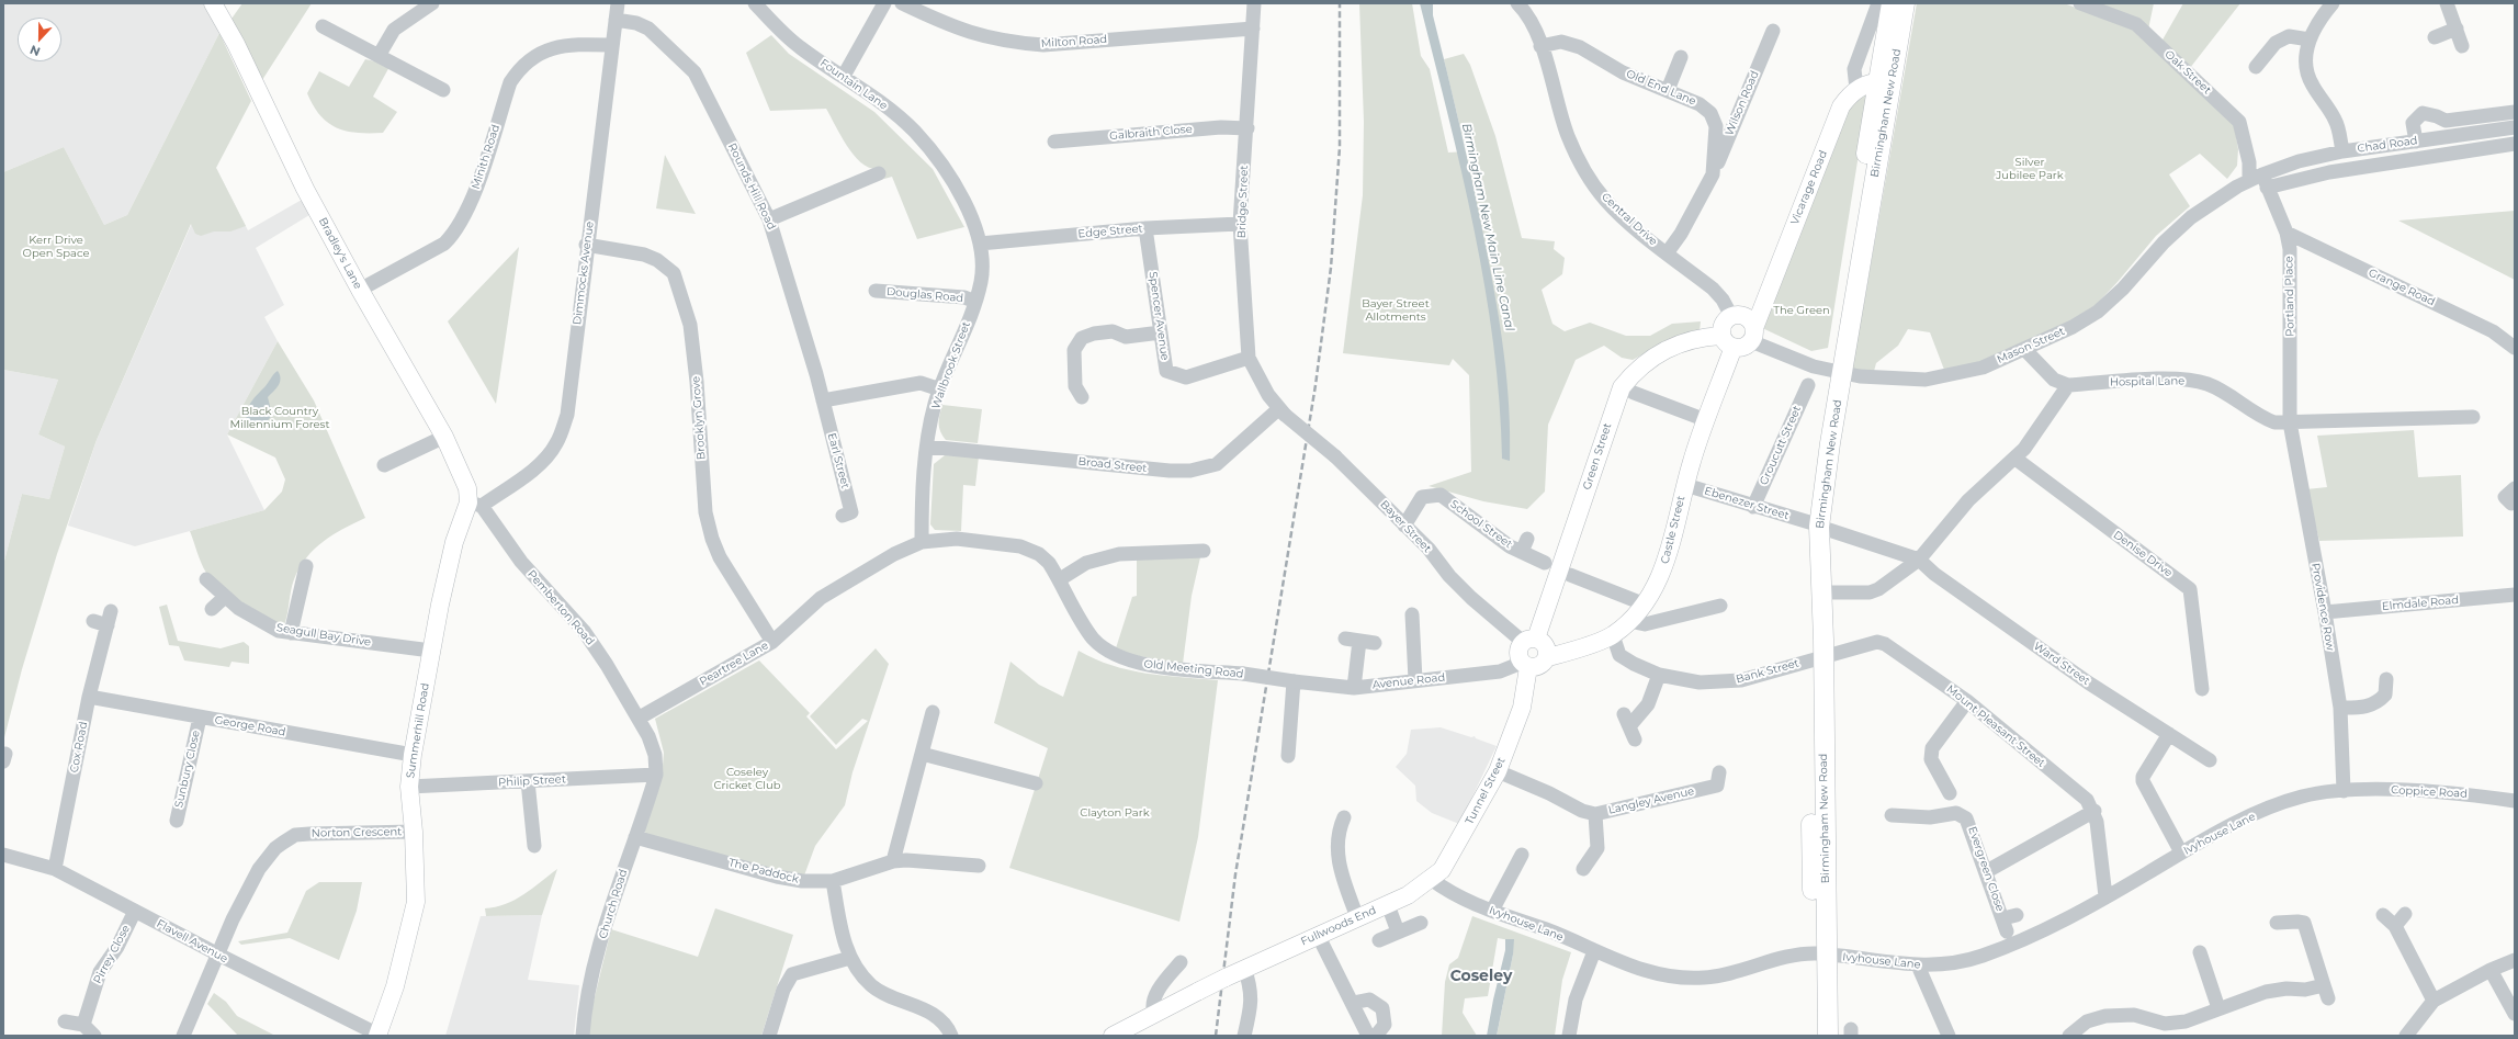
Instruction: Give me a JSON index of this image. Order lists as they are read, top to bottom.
{
  "streets": {
    "highway": ["Birmingham New Road"],
    "main road": [
      "Vicarage Road",
      "Bradley's Lane",
      "Green Street",
      "Castle Street",
      "Summerhill Road",
      "Tunnel Street",
      "Fullwoods End"
    ],
    "street": [
      "Milton Road",
      "Oak Street",
      "Fountain Lane",
      "Old End Lane",
      "Wilson Road",
      "Galbraith Close",
      "Chad Road",
      "Minith Road",
      "Rounds Hill Road",
      "Bridge Street",
      "Central Drive",
      "Edge Street",
      "Dimmocks Avenue",
      "Grange Road",
      "Douglas Road",
      "Portland Place",
      "Spencer Avenue",
      "Mason Street",
      "Wallbrook Street",
      "Hospital Lane",
      "Brooklyn Grove",
      "Groucutt Street",
      "Earl Street",
      "Broad Street",
      "Ebenezer Street",
      "School Street",
      "Bayer Street",
      "Denise Drive",
      "Elmdale Road",
      "Providence Row",
      "Pemberton Road",
      "Seagull Bay Drive",
      "Peartree Lane",
      "Ward Street",
      "Old Meeting Road",
      "Bank Street",
      "Avenue Road",
      "George Road",
      "Mount Pleasant Street",
      "Cox Road",
      "Sunbury Close",
      "Philip Street",
      "Coppice Road",
      "Langley Avenue",
      "Norton Crescent",
      "Ivyhouse Lane",
      "Evergreen Close",
      "The Paddock",
      "Church Road",
      "Flavell Avenue",
      "Pirrey Close"
    ]
  },
  "crossings": [
    ["Milton Road", "Bridge Street"],
    ["Oak Street", "Chad Road"],
    ["Oak Street", "Portland Place"],
    ["Oak Street", "Mason Street"],
    ["Fountain Lane", "Edge Street"],
    ["Fountain Lane", "Wallbrook Street"],
    ["Old End Lane", "Wilson Road"],
    ["Old End Lane", "Central Drive"],
    ["Birmingham New Road", "Vicarage Road"],
    ["Birmingham New Road", "Mason Street"],
    ["Birmingham New Road", "Ebenezer Street"],
    ["Birmingham New Road", "Bank Street"],
    ["Birmingham New Road", "Mount Pleasant Street"],
    ["Birmingham New Road", "Ivyhouse Lane"],
    ["Galbraith Close", "Bridge Street"],
    ["Chad Road", "Portland Place"],
    ["Chad Road", "Mason Street"],
    ["Minith Road", "Bradley's Lane"],
    ["Minith Road", "Dimmocks Avenue"],
    ["Rounds Hill Road", "Dimmocks Avenue"],
    ["Rounds Hill Road", "Earl Street"],
    ["Vicarage Road", "Central Drive"],
    ["Vicarage Road", "Mason Street"],
    ["Vicarage Road", "Green Street"],
    ["Vicarage Road", "Castle Street"],
    ["Bridge Street", "Edge Street"],
    ["Bridge Street", "Spencer Avenue"],
    ["Bridge Street", "Broad Street"],
    ["Bridge Street", "Bayer Street"],
    ["Central Drive", "Mason Street"],
    ["Central Drive", "Green Street"],
    ["Central Drive", "Castle Street"],
    ["Edge Street", "Spencer Avenue"],
    ["Edge Street", "Wallbrook Street"],
    ["Bradley's Lane", "Dimmocks Avenue"],
    ["Bradley's Lane", "Pemberton Road"],
    ["Bradley's Lane", "Summerhill Road"],
    ["Dimmocks Avenue", "Brooklyn Grove"],
    ["Dimmocks Avenue", "Pemberton Road"],
    ["Dimmocks Avenue", "Summerhill Road"],
    ["Grange Road", "Portland Place"],
    ["Douglas Road", "Wallbrook Street"],
    ["Portland Place", "Mason Street"],
    ["Portland Place", "Hospital Lane"],
    ["Portland Place", "Providence Row"],
    ["Mason Street", "Green Street"],
    ["Mason Street", "Castle Street"],
    ["Wallbrook Street", "Broad Street"],
    ["Wallbrook Street", "Old Meeting Road"],
    ["Hospital Lane", "Providence Row"],
    ["Brooklyn Grove", "Peartree Lane"],
    ["Groucutt Street", "Ebenezer Street"],
    ["Green Street", "Bayer Street"],
    ["Green Street", "Castle Street"],
    ["Green Street", "Avenue Road"],
    ["Green Street", "Tunnel Street"],
    ["Broad Street", "Bayer Street"],
    ["Ebenezer Street", "Castle Street"],
    ["Ebenezer Street", "Ward Street"],
    ["School Street", "Bayer Street"],
    ["Bayer Street", "Castle Street"],
    ["Bayer Street", "Avenue Road"],
    ["Bayer Street", "Tunnel Street"],
    ["Castle Street", "Bank Street"],
    ["Castle Street", "Avenue Road"],
    ["Castle Street", "Tunnel Street"],
    ["Elmdale Road", "Providence Row"],
    ["Providence Row", "Coppice Road"],
    ["Providence Row", "Ivyhouse Lane"],
    ["Pemberton Road", "Peartree Lane"],
    ["Pemberton Road", "Summerhill Road"],
    ["Pemberton Road", "Philip Street"],
    ["Pemberton Road", "Church Road"],
    ["Seagull Bay Drive", "Summerhill Road"],
    ["Peartree Lane", "Old Meeting Road"],
    ["Old Meeting Road", "Avenue Road"],
    ["Bank Street", "Mount Pleasant Street"],
    ["Avenue Road", "Tunnel Street"],
    ["George Road", "Summerhill Road"],
    ["George Road", "Cox Road"],
    ["George Road", "Sunbury Close"],
    ["Summerhill Road", "Philip Street"],
    ["Summerhill Road", "Norton Crescent"],
    ["Summerhill Road", "Flavell Avenue"],
    ["Cox Road", "Flavell Avenue"],
    ["Philip Street", "Church Road"],
    ["Tunnel Street", "Langley Avenue"],
    ["Tunnel Street", "Ivyhouse Lane"],
    ["Tunnel Street", "Fullwoods End"],
    ["Coppice Road", "Ivyhouse Lane"],
    ["Norton Crescent", "Flavell Avenue"],
    ["Ivyhouse Lane", "Fullwoods End"],
    ["The Paddock", "Church Road"],
    ["Flavell Avenue", "Pirrey Close"]
  ],
  "districts": ["Coseley"],
  "water": ["Birmingham New Main Line Canal"],
  "parks": [
    "Silver Jubilee Park",
    "Kerr Drive Open Space",
    "Bayer Street Allotments",
    "The Green",
    "Black Country Millennium Forest",
    "Coseley Cricket Club",
    "Clayton Park"
  ],
  "north": "bottom"
}
